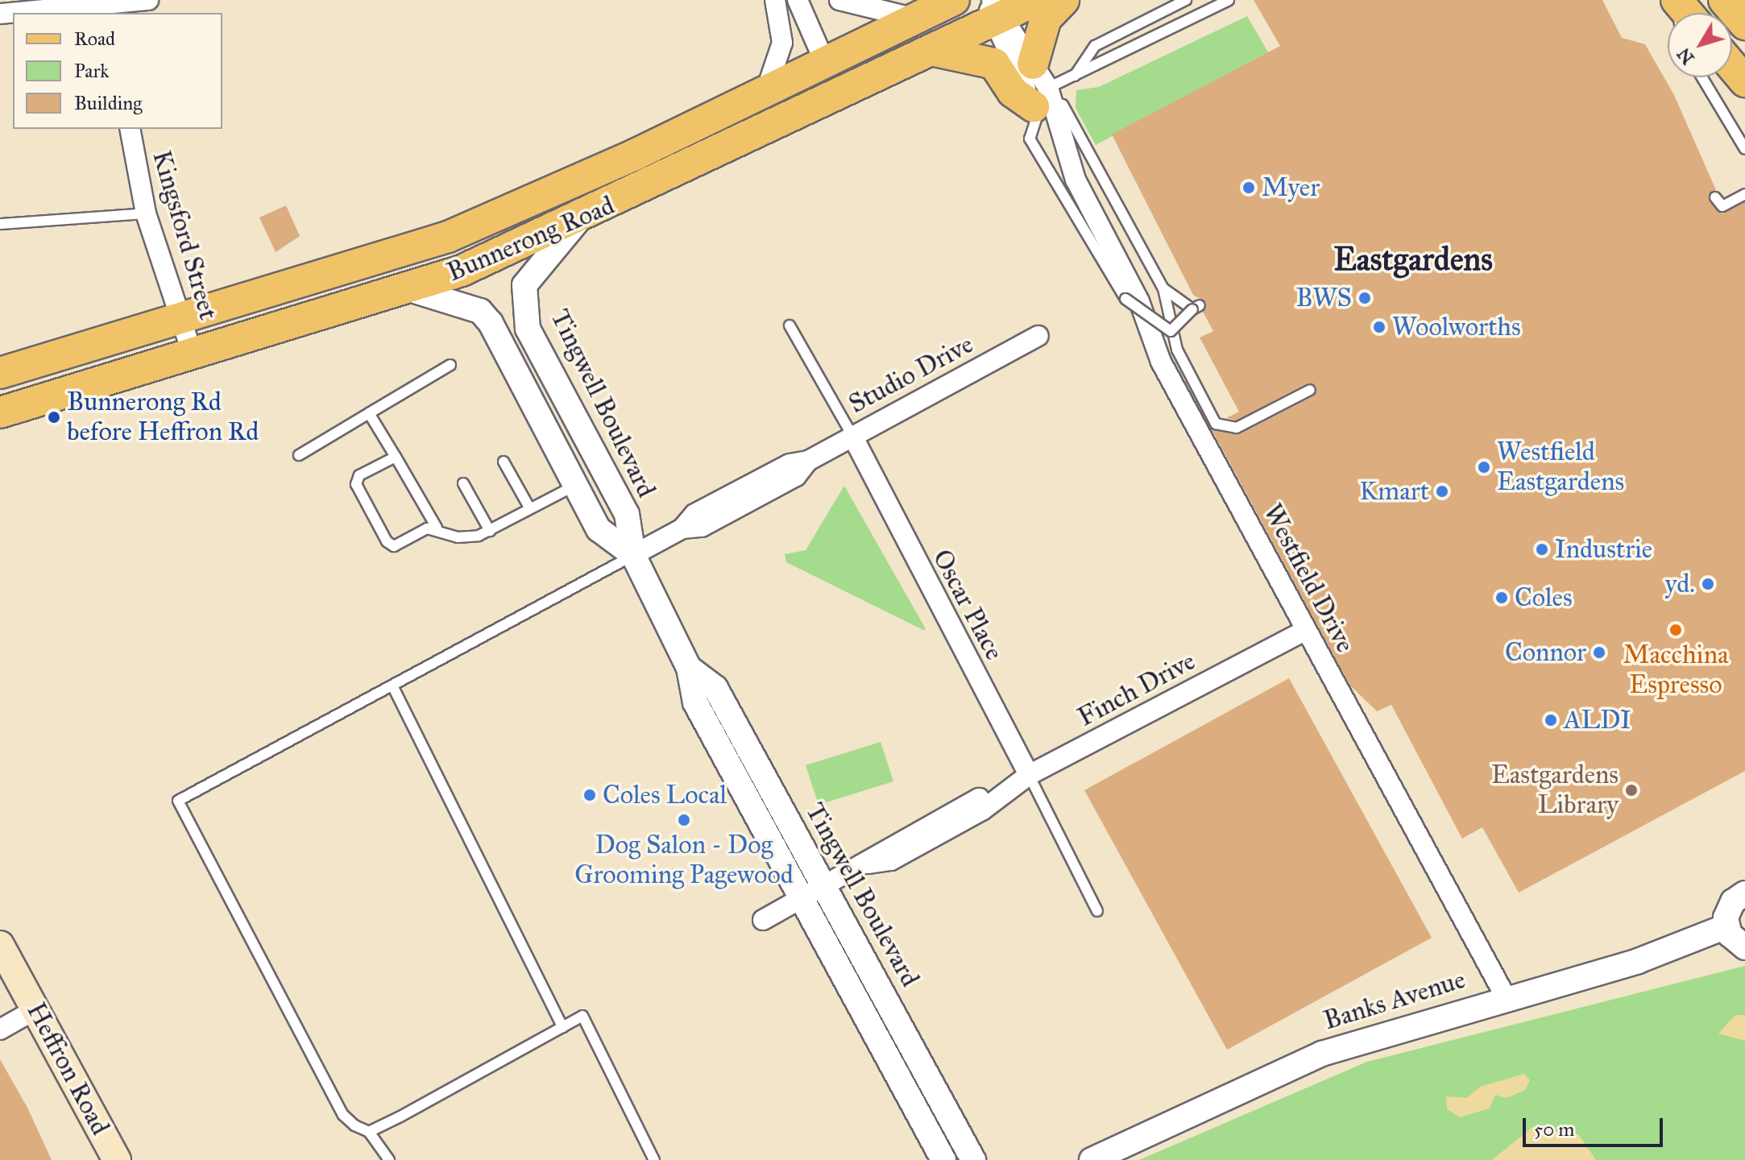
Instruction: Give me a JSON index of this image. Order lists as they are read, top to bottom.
{
  "streets": {
    "main road": ["Bunnerong Road", "Heffron Road"],
    "street": [
      "Kingsford Street",
      "Studio Drive",
      "Tingwell Boulevard",
      "Westfield Drive",
      "Oscar Place",
      "Finch Drive",
      "Banks Avenue"
    ]
  },
  "crossings": [
    ["Kingsford Street", "Bunnerong Road"],
    ["Bunnerong Road", "Tingwell Boulevard"],
    ["Bunnerong Road", "Westfield Drive"],
    ["Studio Drive", "Tingwell Boulevard"],
    ["Studio Drive", "Oscar Place"],
    ["Tingwell Boulevard", "Finch Drive"],
    ["Westfield Drive", "Finch Drive"],
    ["Westfield Drive", "Banks Avenue"],
    ["Oscar Place", "Finch Drive"]
  ],
  "districts": ["Eastgardens"],
  "places": [
    "Myer",
    "BWS",
    "Woolworths",
    "Bunnerong Rd before Heffron Rd",
    "Westfield Eastgardens",
    "Kmart",
    "Industrie",
    "yd.",
    "Coles",
    "Macchina Espresso",
    "Connor",
    "ALDI",
    "Eastgardens Library",
    "Coles Local",
    "Dog Salon - Dog Grooming Pagewood"
  ],
  "legend": ["Road", "Park", "Building"],
  "scale_bar": "50 m",
  "north": "bottom left"
}
